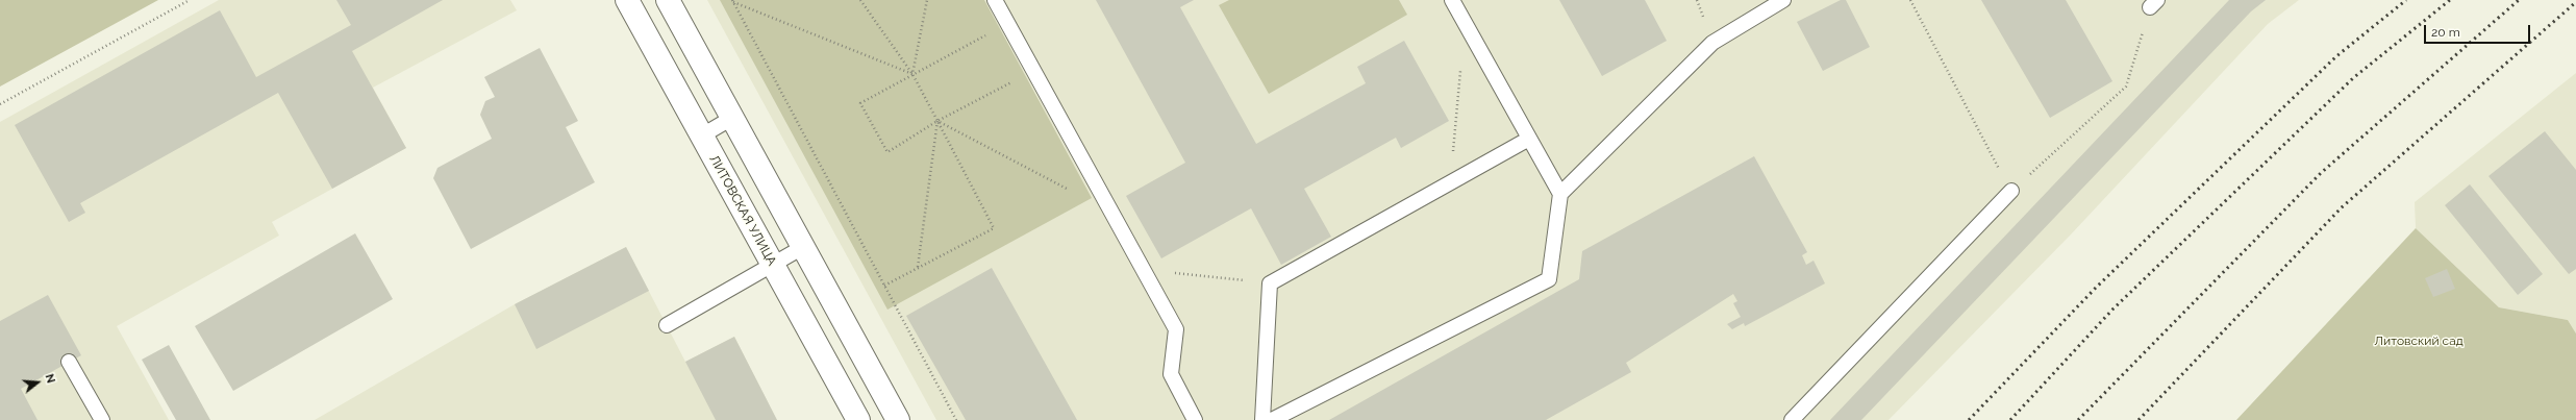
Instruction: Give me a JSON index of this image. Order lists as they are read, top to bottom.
{
  "streets": {
    "street": ["ЛИТОВСКАЯ УЛИЦА"]
  },
  "parks": ["Литовский сад"],
  "scale_bar": "20 m",
  "north": "right"
}
